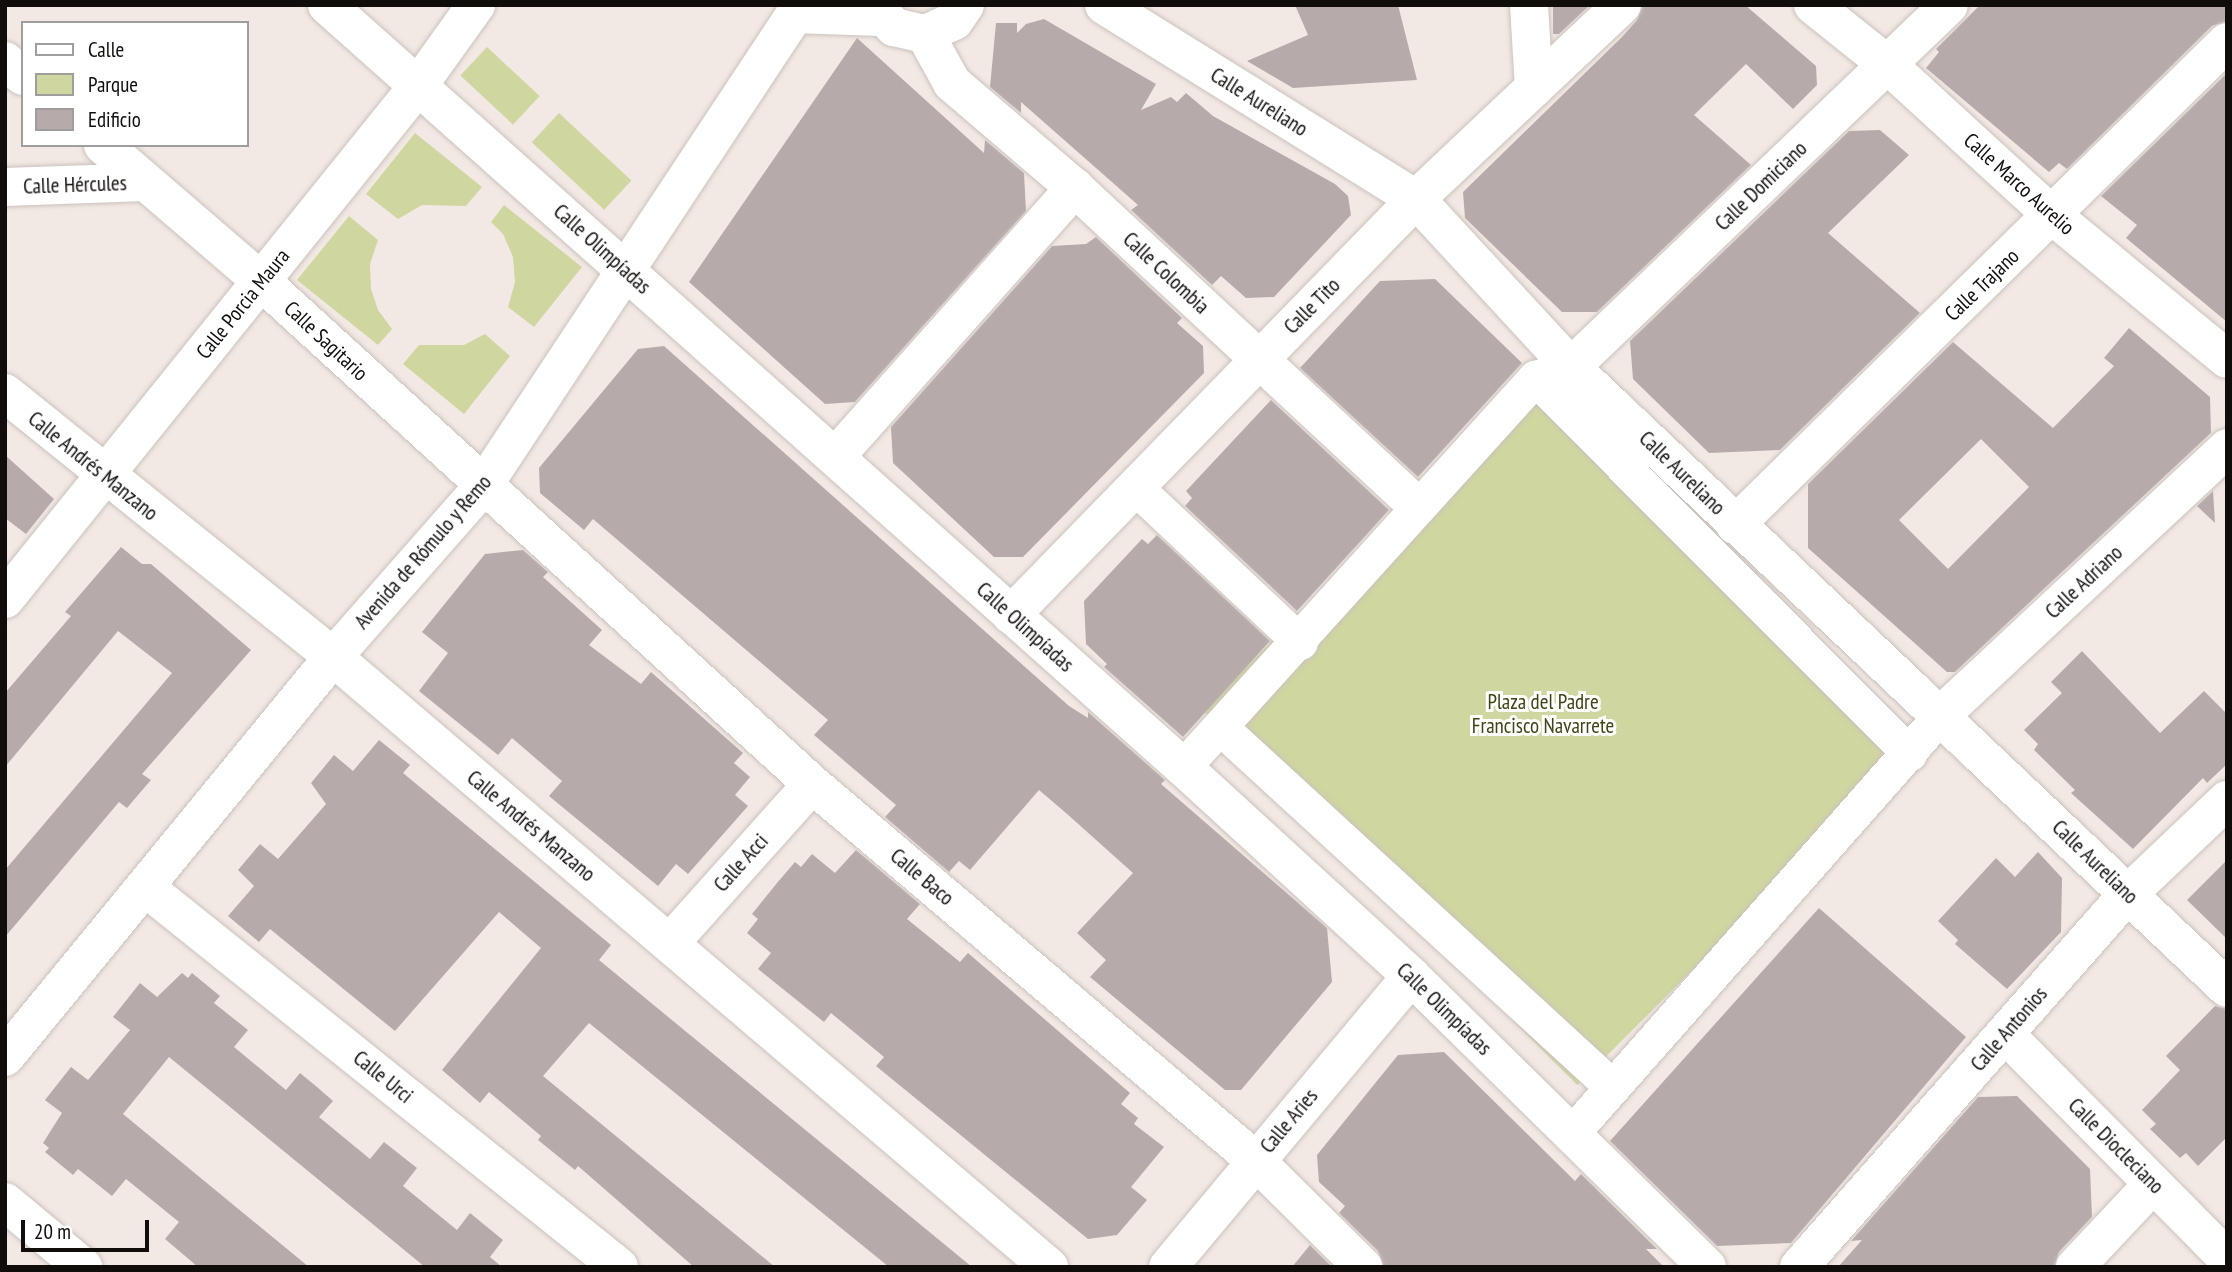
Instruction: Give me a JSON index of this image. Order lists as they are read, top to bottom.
{
  "streets": {
    "street": [
      "Calle Aureliano",
      "Calle Marco Aurelio",
      "Calle Hércules",
      "Calle Domiciano",
      "Calle Olimpíadas",
      "Calle Colombia",
      "Calle Trajano",
      "Calle Porcia Maura",
      "Calle Tito",
      "Calle Sagitario",
      "Calle Andrés Manzano",
      "Avenida de Rómulo y Remo",
      "Calle Adriano",
      "Calle Acci",
      "Calle Baco",
      "Calle Antonios",
      "Calle Urci",
      "Calle Aries",
      "Calle Diocleciano"
    ]
  },
  "crossings": [
    ["Calle Aureliano", "Calle Domiciano"],
    ["Calle Aureliano", "Calle Trajano"],
    ["Calle Aureliano", "Calle Tito"],
    ["Calle Aureliano", "Calle Adriano"],
    ["Calle Aureliano", "Calle Antonios"],
    ["Calle Marco Aurelio", "Calle Domiciano"],
    ["Calle Marco Aurelio", "Calle Trajano"],
    ["Calle Hércules", "Calle Sagitario"],
    ["Calle Olimpíadas", "Calle Porcia Maura"],
    ["Calle Olimpíadas", "Calle Tito"],
    ["Calle Olimpíadas", "Avenida de Rómulo y Remo"],
    ["Calle Olimpíadas", "Calle Aries"],
    ["Calle Colombia", "Calle Tito"],
    ["Calle Porcia Maura", "Calle Sagitario"],
    ["Calle Porcia Maura", "Calle Andrés Manzano"],
    ["Calle Sagitario", "Avenida de Rómulo y Remo"],
    ["Calle Sagitario", "Calle Baco"],
    ["Calle Andrés Manzano", "Avenida de Rómulo y Remo"],
    ["Calle Andrés Manzano", "Calle Acci"],
    ["Avenida de Rómulo y Remo", "Calle Baco"],
    ["Avenida de Rómulo y Remo", "Calle Urci"],
    ["Calle Acci", "Calle Baco"],
    ["Calle Baco", "Calle Aries"],
    ["Calle Antonios", "Calle Diocleciano"]
  ],
  "parks": ["Plaza del Padre Francisco Navarrete"],
  "legend": ["Calle", "Parque", "Edificio"],
  "scale_bar": "20 m"
}
